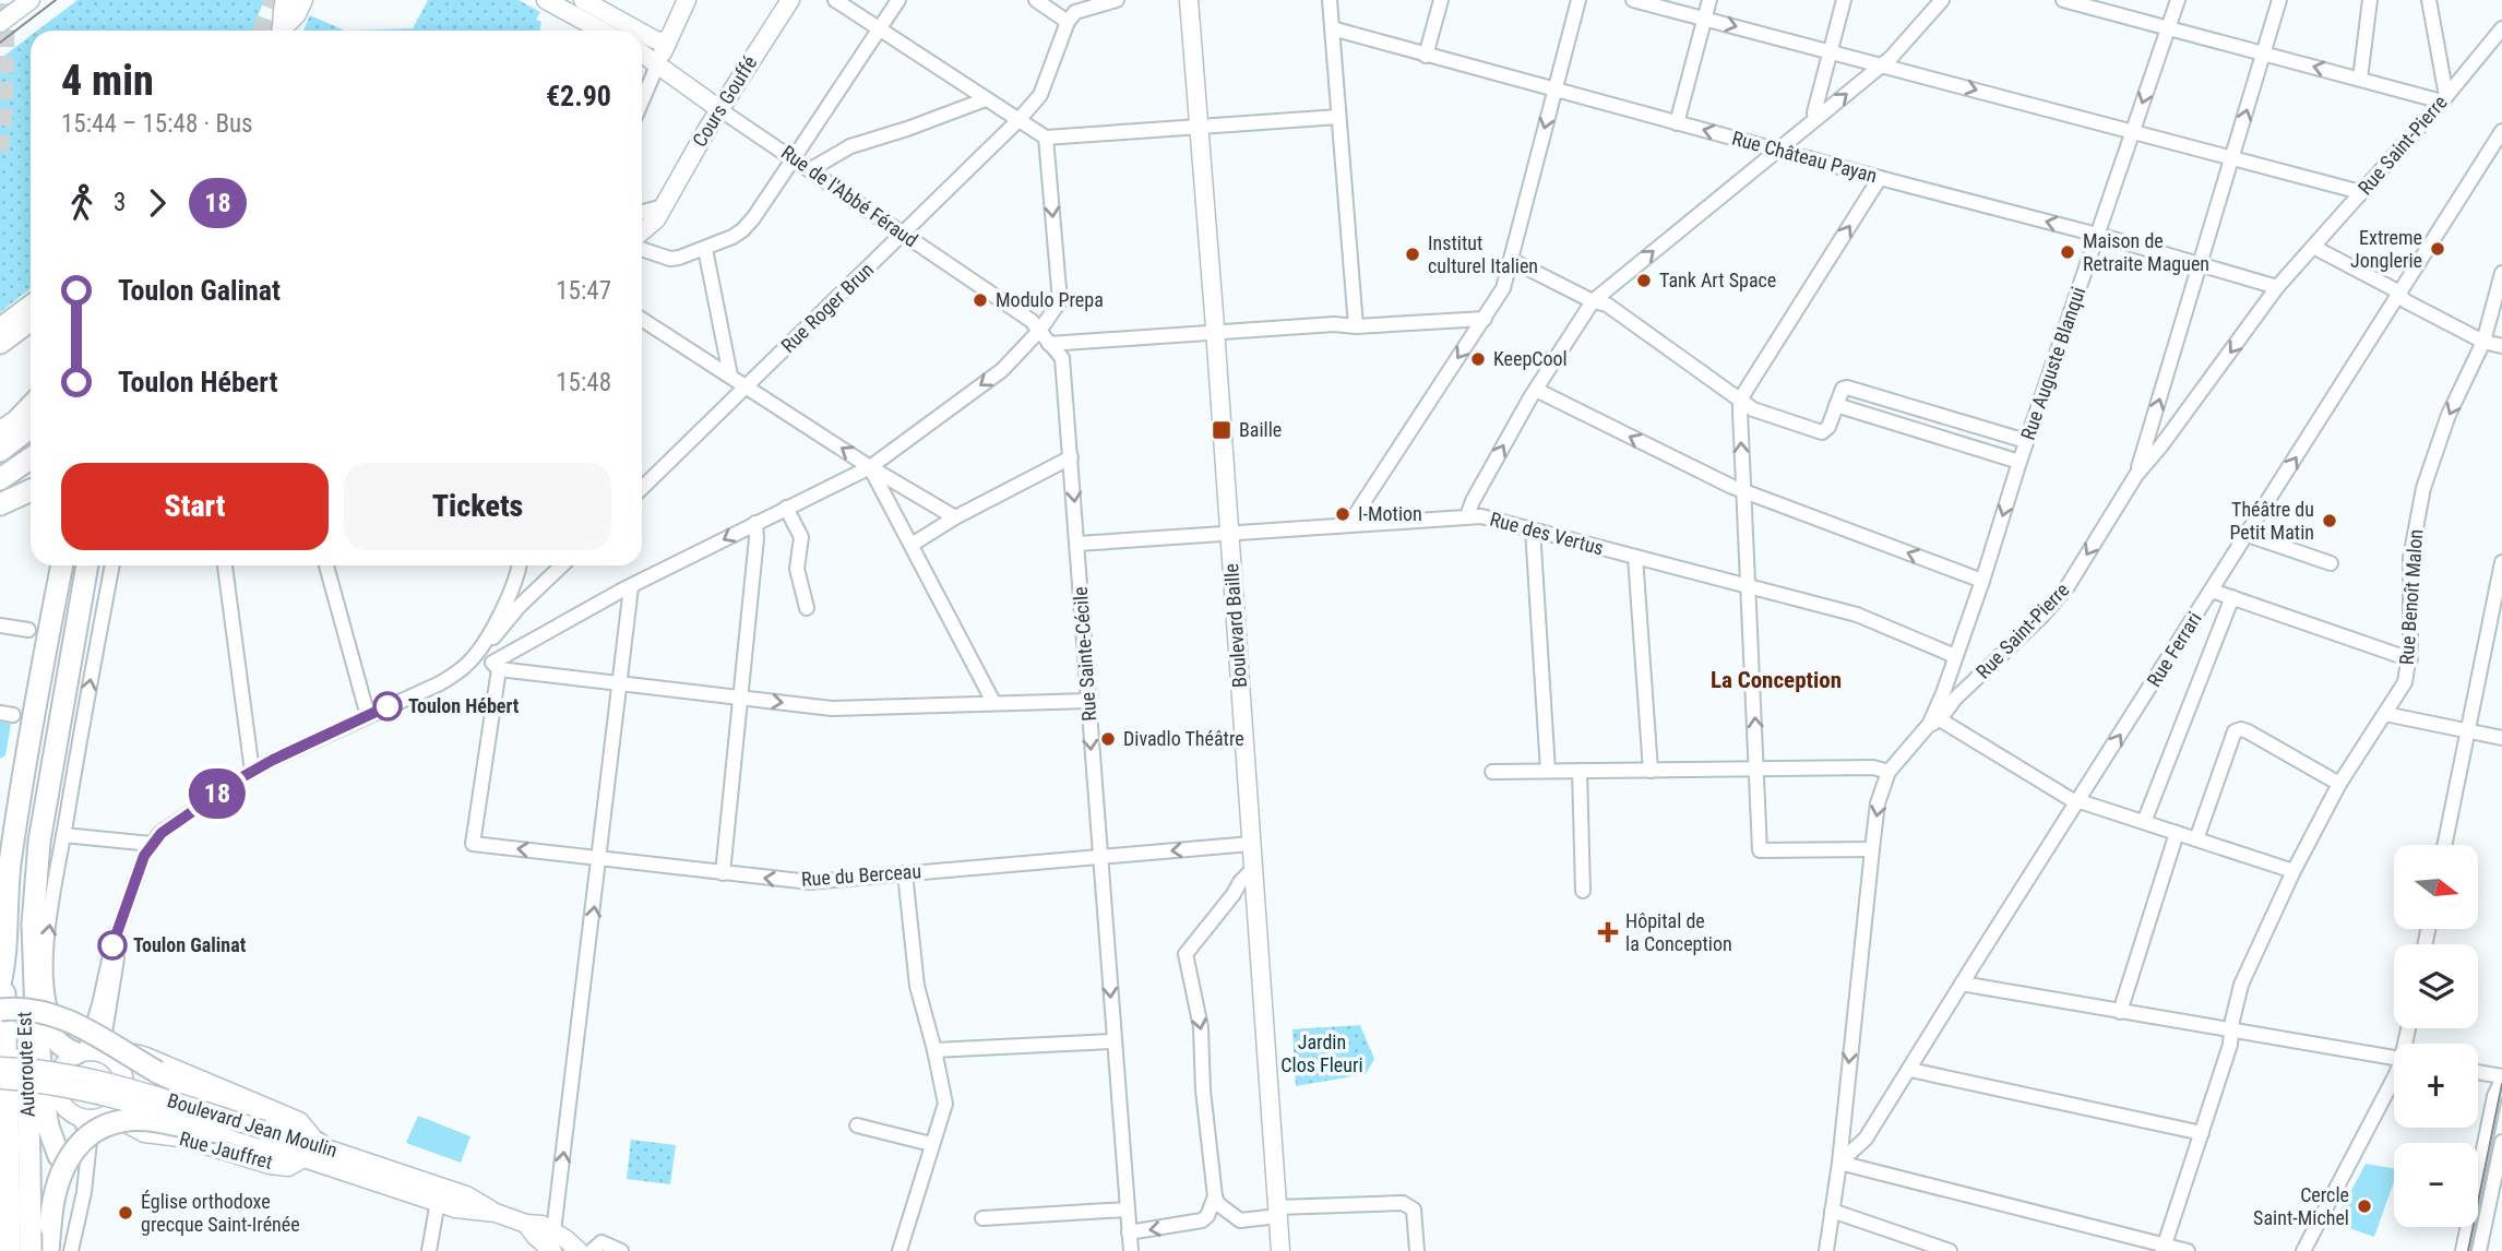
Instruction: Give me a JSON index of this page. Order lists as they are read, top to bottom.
{
  "streets": {
    "highway": ["Autoroute Est"],
    "main road": [
      "Cours Gouffé",
      "Rue de l'Abbé Féraud",
      "Boulevard Baille",
      "Boulevard Jean Moulin",
      "Rue Jauffret"
    ],
    "street": [
      "Rue Saint-Pierre",
      "Rue Château Payan",
      "Rue Roger Brun",
      "Rue Auguste Blanqui",
      "Rue des Vertus",
      "Rue Benoît Malon",
      "Rue Ferrari",
      "Rue Sainte-Cécile",
      "Rue du Berceau"
    ]
  },
  "crossings": [
    ["Cours Gouffé", "Rue de l'Abbé Féraud"],
    ["Rue Saint-Pierre", "Rue Château Payan"],
    ["Rue Saint-Pierre", "Rue Auguste Blanqui"],
    ["Rue Saint-Pierre", "Rue Ferrari"],
    ["Rue Château Payan", "Rue Auguste Blanqui"],
    ["Rue de l'Abbé Féraud", "Rue Roger Brun"],
    ["Rue de l'Abbé Féraud", "Rue Sainte-Cécile"],
    ["Rue Auguste Blanqui", "Rue des Vertus"],
    ["Rue des Vertus", "Boulevard Baille"],
    ["Rue des Vertus", "Rue Sainte-Cécile"],
    ["Boulevard Baille", "Rue du Berceau"],
    ["Rue Sainte-Cécile", "Rue du Berceau"],
    ["Boulevard Jean Moulin", "Rue Jauffret"]
  ],
  "one_way": ["Rue Saint-Pierre"],
  "districts": ["La Conception"],
  "parks": ["Jardin Clos Fleuri"],
  "places": {
    "other": [
      "Extreme Jonglerie",
      "Maison de Retraite Maguen",
      "Institut culturel Italien",
      "Tank Art Space",
      "Modulo Prepa",
      "KeepCool",
      "I-Motion",
      "Théâtre du Petit Matin",
      "Toulon Hébert",
      "Divadlo Théâtre",
      "Toulon Galinat",
      "Cercle Saint-Michel",
      "Église orthodoxe grecque Saint-Irénée"
    ],
    "transit": ["Baille"],
    "health": ["Hôpital de la Conception"]
  },
  "lines": ["bus line 18"],
  "north": "right",
  "page": {
    "on_map": "18",
    "heading": ["4 min", "15:44 – 15:48 · Bus", "€2.90"],
    "legs": ["3", "18"],
    "list": [
      {
        "name": "Toulon Galinat",
        "value": "15:47"
      },
      {
        "name": "Toulon Hébert",
        "value": "15:48"
      }
    ],
    "buttons": ["Start", "Tickets"],
    "map_buttons": ["+", "−"]
  }
}
